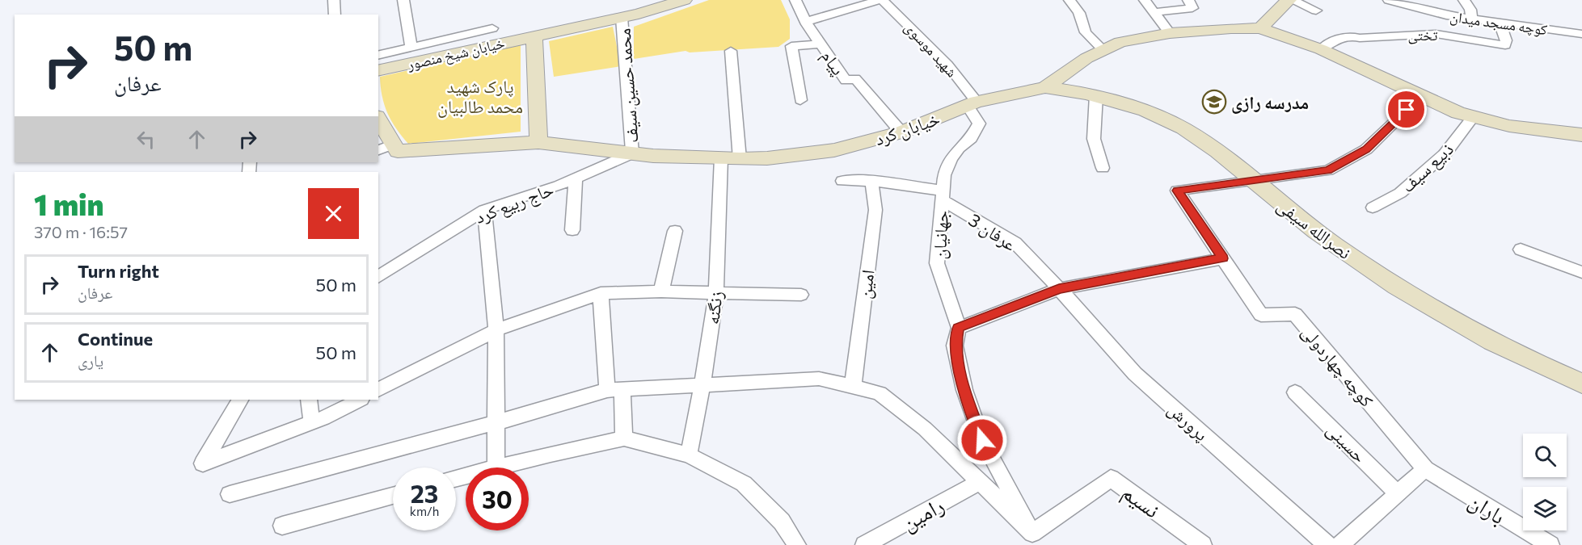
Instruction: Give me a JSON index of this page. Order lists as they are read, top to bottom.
{
  "streets": {
    "street": [
      "کوچه مسجد میدان",
      "تختی",
      "شهید موسوی",
      "خیابان شیخ منصور",
      "پیام",
      "محمد حسین سیف",
      "خیابان کرد",
      "ذبیع سیف",
      "حاج ربیع کرد",
      "نصرالله سیفی",
      "عرفان 3",
      "جهانیان",
      "امین",
      "زنگنه",
      "کوچه چهاردولی",
      "پرورش",
      "حسینی",
      "نسیم",
      "باران",
      "رامین"
    ]
  },
  "crossings": [
    ["کوچه مسجد میدان", "تختی"],
    ["شهید موسوی", "خیابان کرد"],
    ["شهید موسوی", "جهانیان"],
    ["خیابان شیخ منصور", "محمد حسین سیف"],
    ["پیام", "خیابان کرد"],
    ["محمد حسین سیف", "خیابان کرد"],
    ["محمد حسین سیف", "حاج ربیع کرد"],
    ["خیابان کرد", "حاج ربیع کرد"],
    ["خیابان کرد", "نصرالله سیفی"],
    ["خیابان کرد", "جهانیان"],
    ["خیابان کرد", "زنگنه"],
    ["نصرالله سیفی", "کوچه چهاردولی"],
    ["عرفان 3", "جهانیان"],
    ["عرفان 3", "پرورش"],
    ["جهانیان", "نسیم"],
    ["کوچه چهاردولی", "باران"]
  ],
  "parks": ["پارک شهید محمد طالبیان"],
  "places": {
    "school or university": ["مدرسه رازی"]
  },
  "page": {
    "turn": ["50 m", "عرفان"],
    "heading": ["1 min", "370 m · 16:57"],
    "list": [
      {
        "name": "Turn right",
        "note": "عرفان",
        "value": "50 m"
      },
      {
        "name": "Continue",
        "note": "یاری",
        "value": "50 m"
      }
    ],
    "speed": "23 km/h",
    "limit": "30"
  }
}
